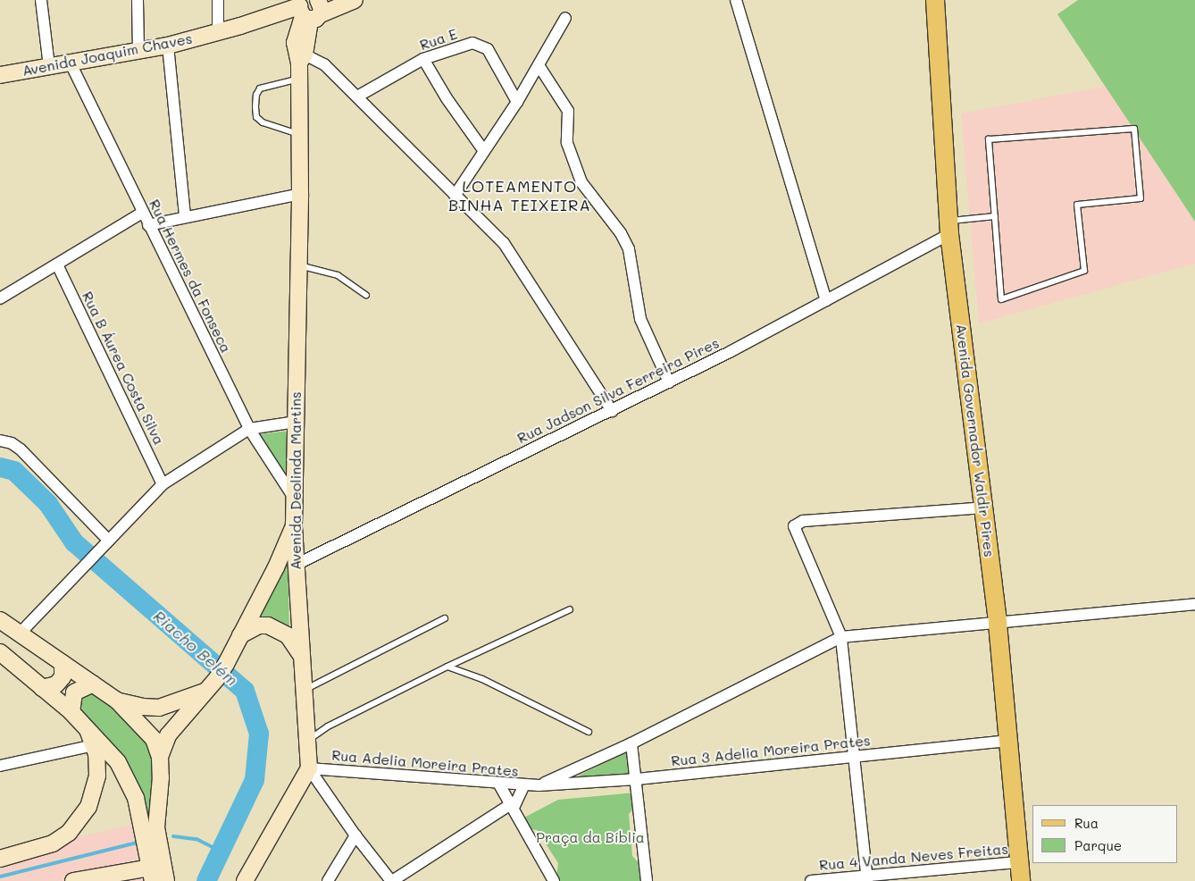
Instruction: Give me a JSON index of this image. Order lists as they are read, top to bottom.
{
  "streets": {
    "main road": ["Avenida Joaquim Chaves", "Avenida Governador Waldir Pires", "Avenida Deolinda Martins"],
    "street": [
      "Rua E",
      "Rua Hermes da Fonseca",
      "Rua B Áurea Costa Silva",
      "Rua Jadson Silva Ferreira Pires",
      "Rua 3 Adelia Moreira Prates",
      "Rua Adelia Moreira Prates",
      "Rua 4 Vanda Neves Freitas"
    ]
  },
  "crossings": [
    ["Avenida Joaquim Chaves", "Rua Hermes da Fonseca"],
    ["Avenida Joaquim Chaves", "Avenida Deolinda Martins"],
    ["Rua Hermes da Fonseca", "Avenida Deolinda Martins"],
    ["Rua Jadson Silva Ferreira Pires", "Avenida Governador Waldir Pires"],
    ["Rua Jadson Silva Ferreira Pires", "Avenida Deolinda Martins"],
    ["Avenida Governador Waldir Pires", "Rua 3 Adelia Moreira Prates"],
    ["Avenida Governador Waldir Pires", "Rua 4 Vanda Neves Freitas"],
    ["Avenida Deolinda Martins", "Rua Adelia Moreira Prates"],
    ["Rua 3 Adelia Moreira Prates", "Rua Adelia Moreira Prates"]
  ],
  "districts": ["LOTEAMENTO BINHA TEIXEIRA"],
  "water": ["Riacho Belém"],
  "parks": ["Praça da Bíblia"],
  "legend": ["Rua", "Parque"]
}
